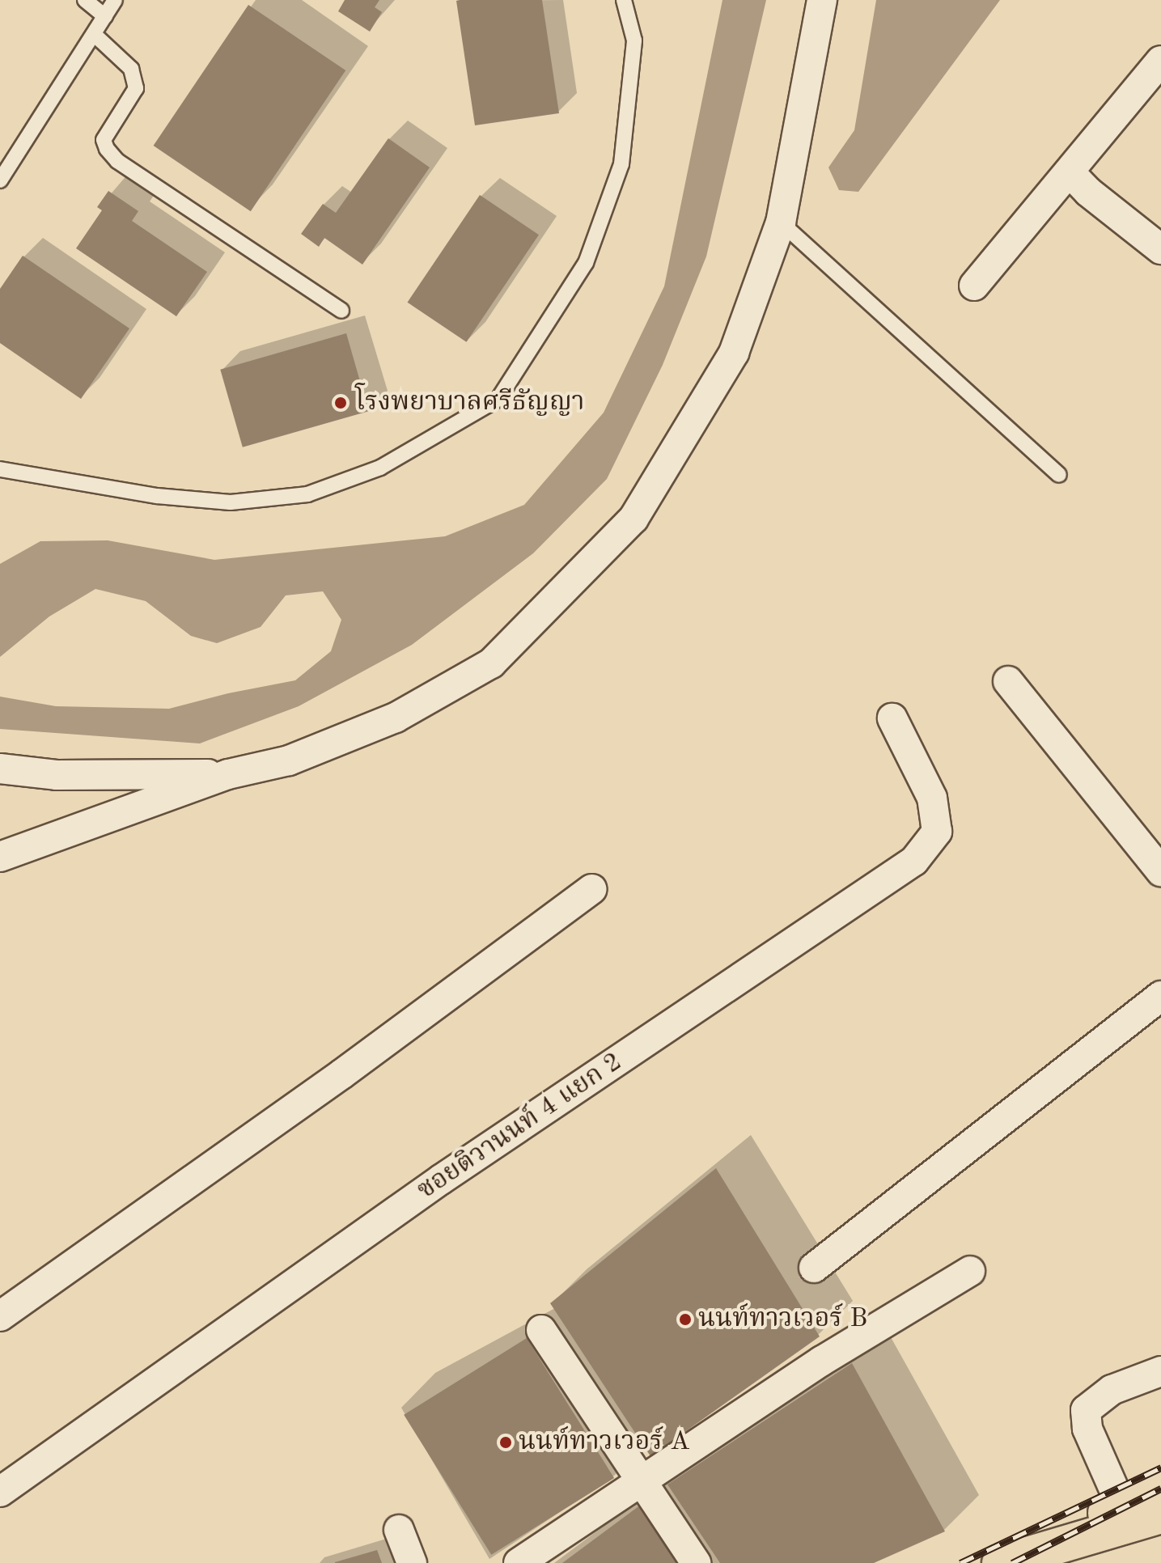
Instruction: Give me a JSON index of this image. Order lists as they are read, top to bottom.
{
  "streets": {
    "street": ["ซอยติวานนท์ 4 แยก 2"]
  },
  "places": ["โรงพยาบาลศรีธัญญา", "นนท์ทาวเวอร์ B", "นนท์ทาวเวอร์ A"]
}
